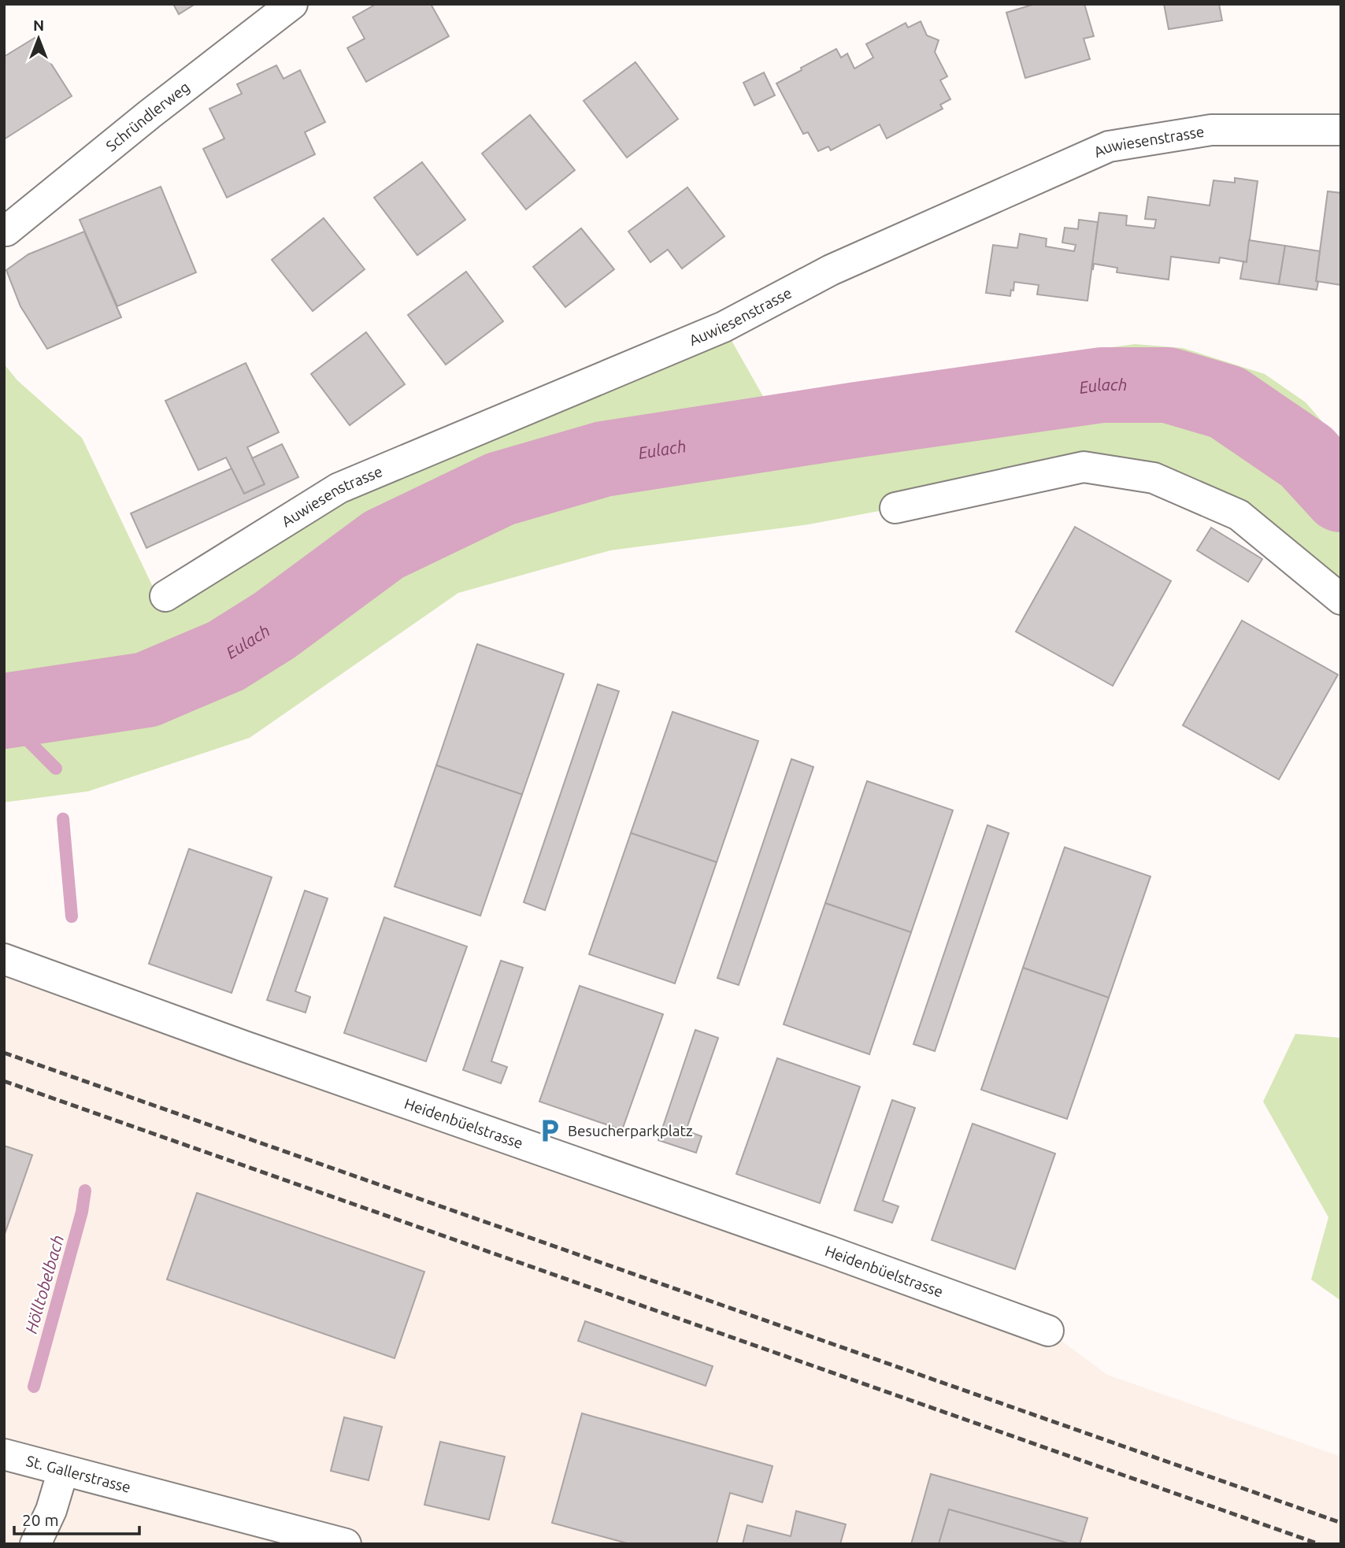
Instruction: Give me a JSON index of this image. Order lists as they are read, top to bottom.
{
  "streets": {
    "street": [
      "Schründlerweg",
      "Auwiesenstrasse",
      "Heidenbüelstrasse",
      "St. Gallerstrasse"
    ]
  },
  "water": ["Eulach", "Hölltobelbach"],
  "places": {
    "parking": ["Besucherparkplatz"]
  },
  "scale_bar": "20 m",
  "north": "top"
}
